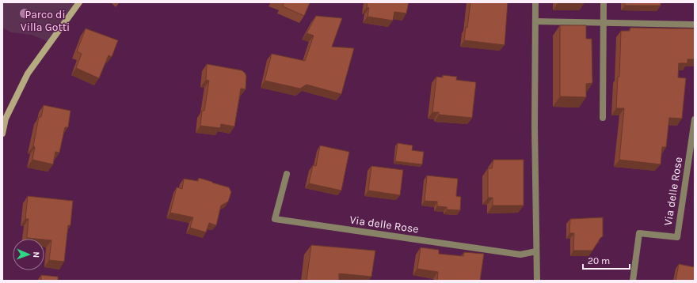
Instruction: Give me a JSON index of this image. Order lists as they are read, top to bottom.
{
  "streets": {
    "street": ["Via delle Rose"]
  },
  "parks": ["Parco di Villa Gotti"],
  "scale_bar": "20 m",
  "north": "right"
}
